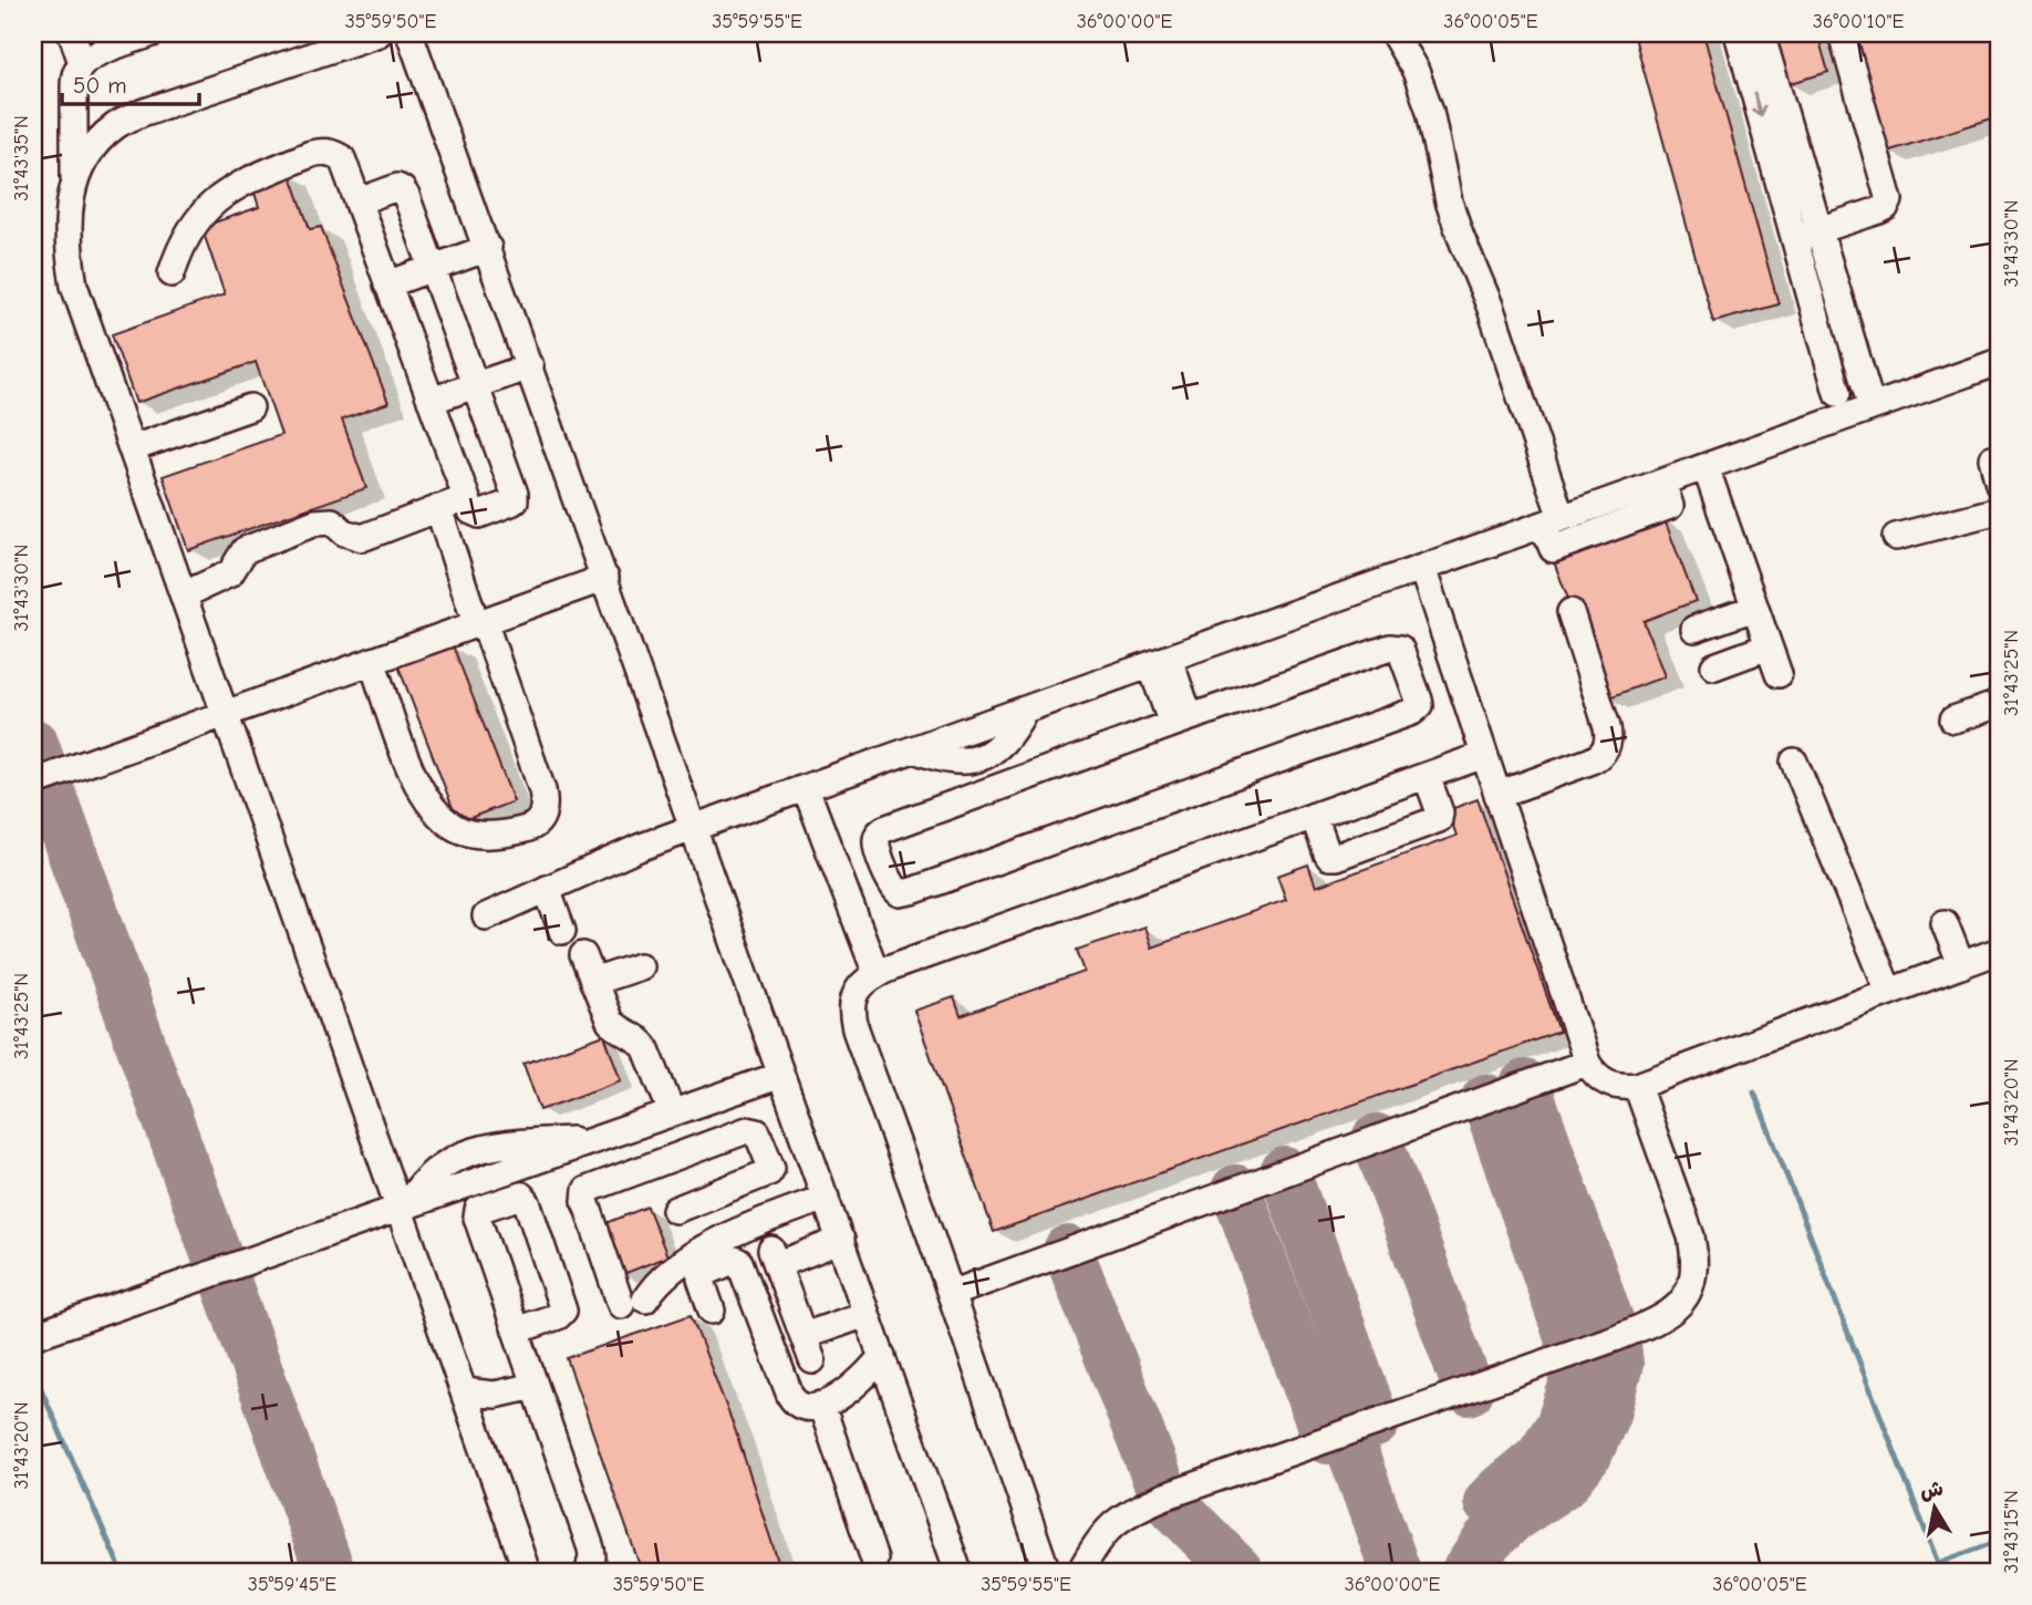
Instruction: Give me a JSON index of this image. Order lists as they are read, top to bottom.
{
  "scale_bar": "50 m",
  "north": "top",
  "coordinates": [
    "35°59'50\"E",
    "35°59'55\"E",
    "36°00'00\"E",
    "36°00'05\"E",
    "36°00'10\"E",
    "31°43'35\"N",
    "31°43'30\"N",
    "31°43'25\"N",
    "31°43'20\"N",
    "31°43'15\"N",
    "35°59'45\"E"
  ]
}
